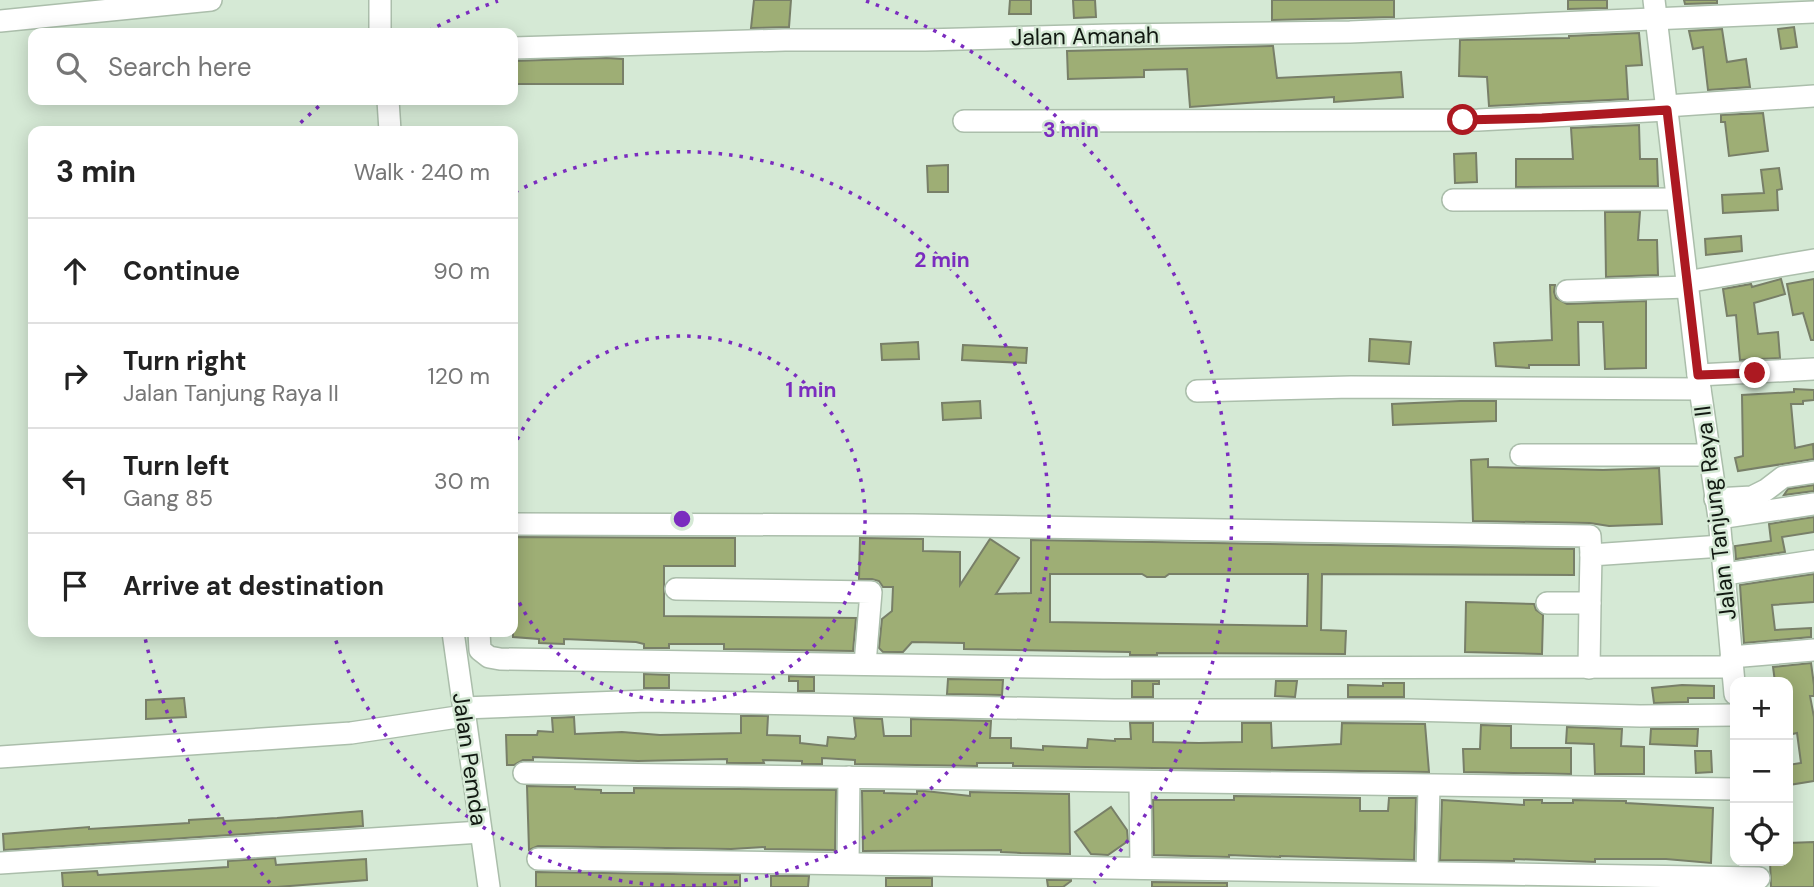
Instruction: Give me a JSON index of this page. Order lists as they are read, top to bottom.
{
  "streets": {
    "street": ["Jalan Amanah", "Jalan Tanjung Raya II", "Jalan Pemda"]
  },
  "crossings": [
    ["Jalan Amanah", "Jalan Tanjung Raya II"]
  ],
  "page": {
    "search": "Search here",
    "heading": ["3 min", "Walk · 240 m"],
    "list": [
      ["Continue", "90 m"],
      ["Turn right", "Jalan Tanjung Raya II", "120 m"],
      ["Turn left", "Gang 85", "30 m"],
      "Arrive at destination"
    ],
    "map_buttons": ["+", "−"]
  },
  "rings": ["3 min", "2 min", "1 min"]
}
